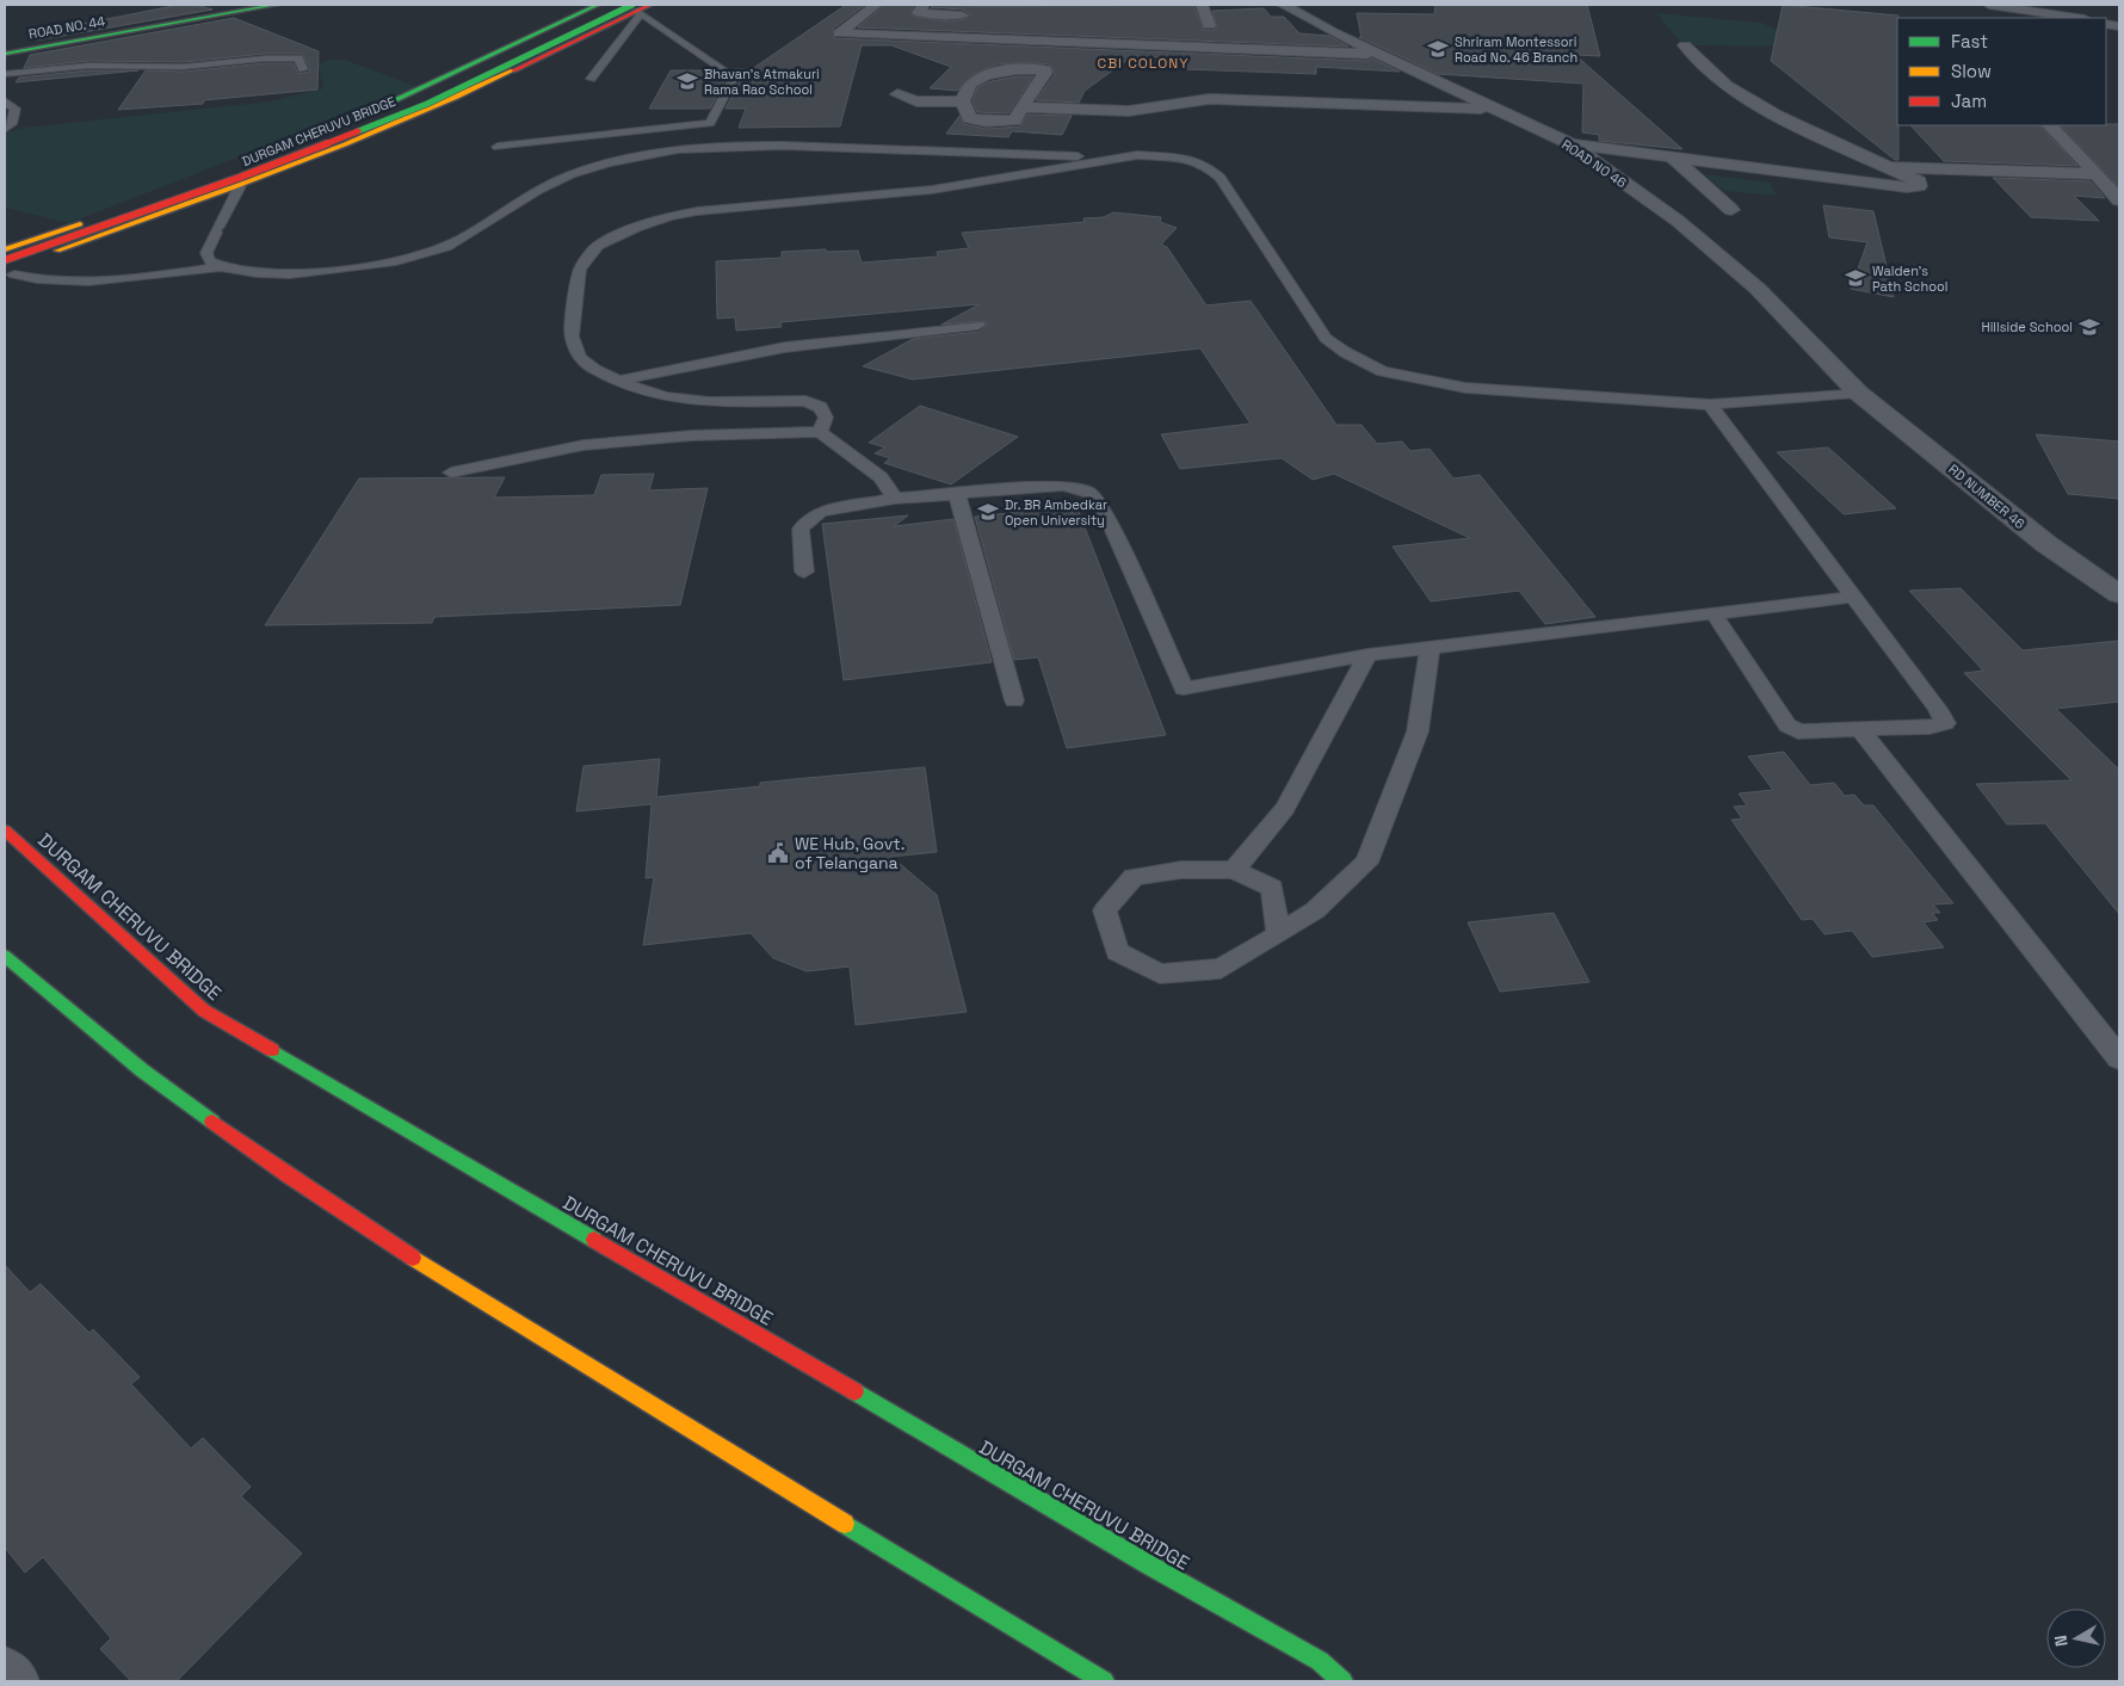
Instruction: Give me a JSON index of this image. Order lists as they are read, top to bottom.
{
  "streets": {
    "main road": ["ROAD NO. 44", "DURGAM CHERUVU BRIDGE"],
    "street": ["ROAD NO 46", "RD NUMBER 46"]
  },
  "crossings": [
    ["ROAD NO 46", "RD NUMBER 46"]
  ],
  "districts": ["CBI COLONY"],
  "places": {
    "school or university": [
      "Shriram Montessori Road No. 46 Branch",
      "Bhavan's Atmakuri Rama Rao School",
      "Walden's Path School",
      "Hillside School",
      "Dr. BR Ambedkar Open University"
    ],
    "public building": ["WE Hub, Govt. of Telangana"]
  },
  "legend": ["Fast", "Slow", "Jam"],
  "north": "left"
}
